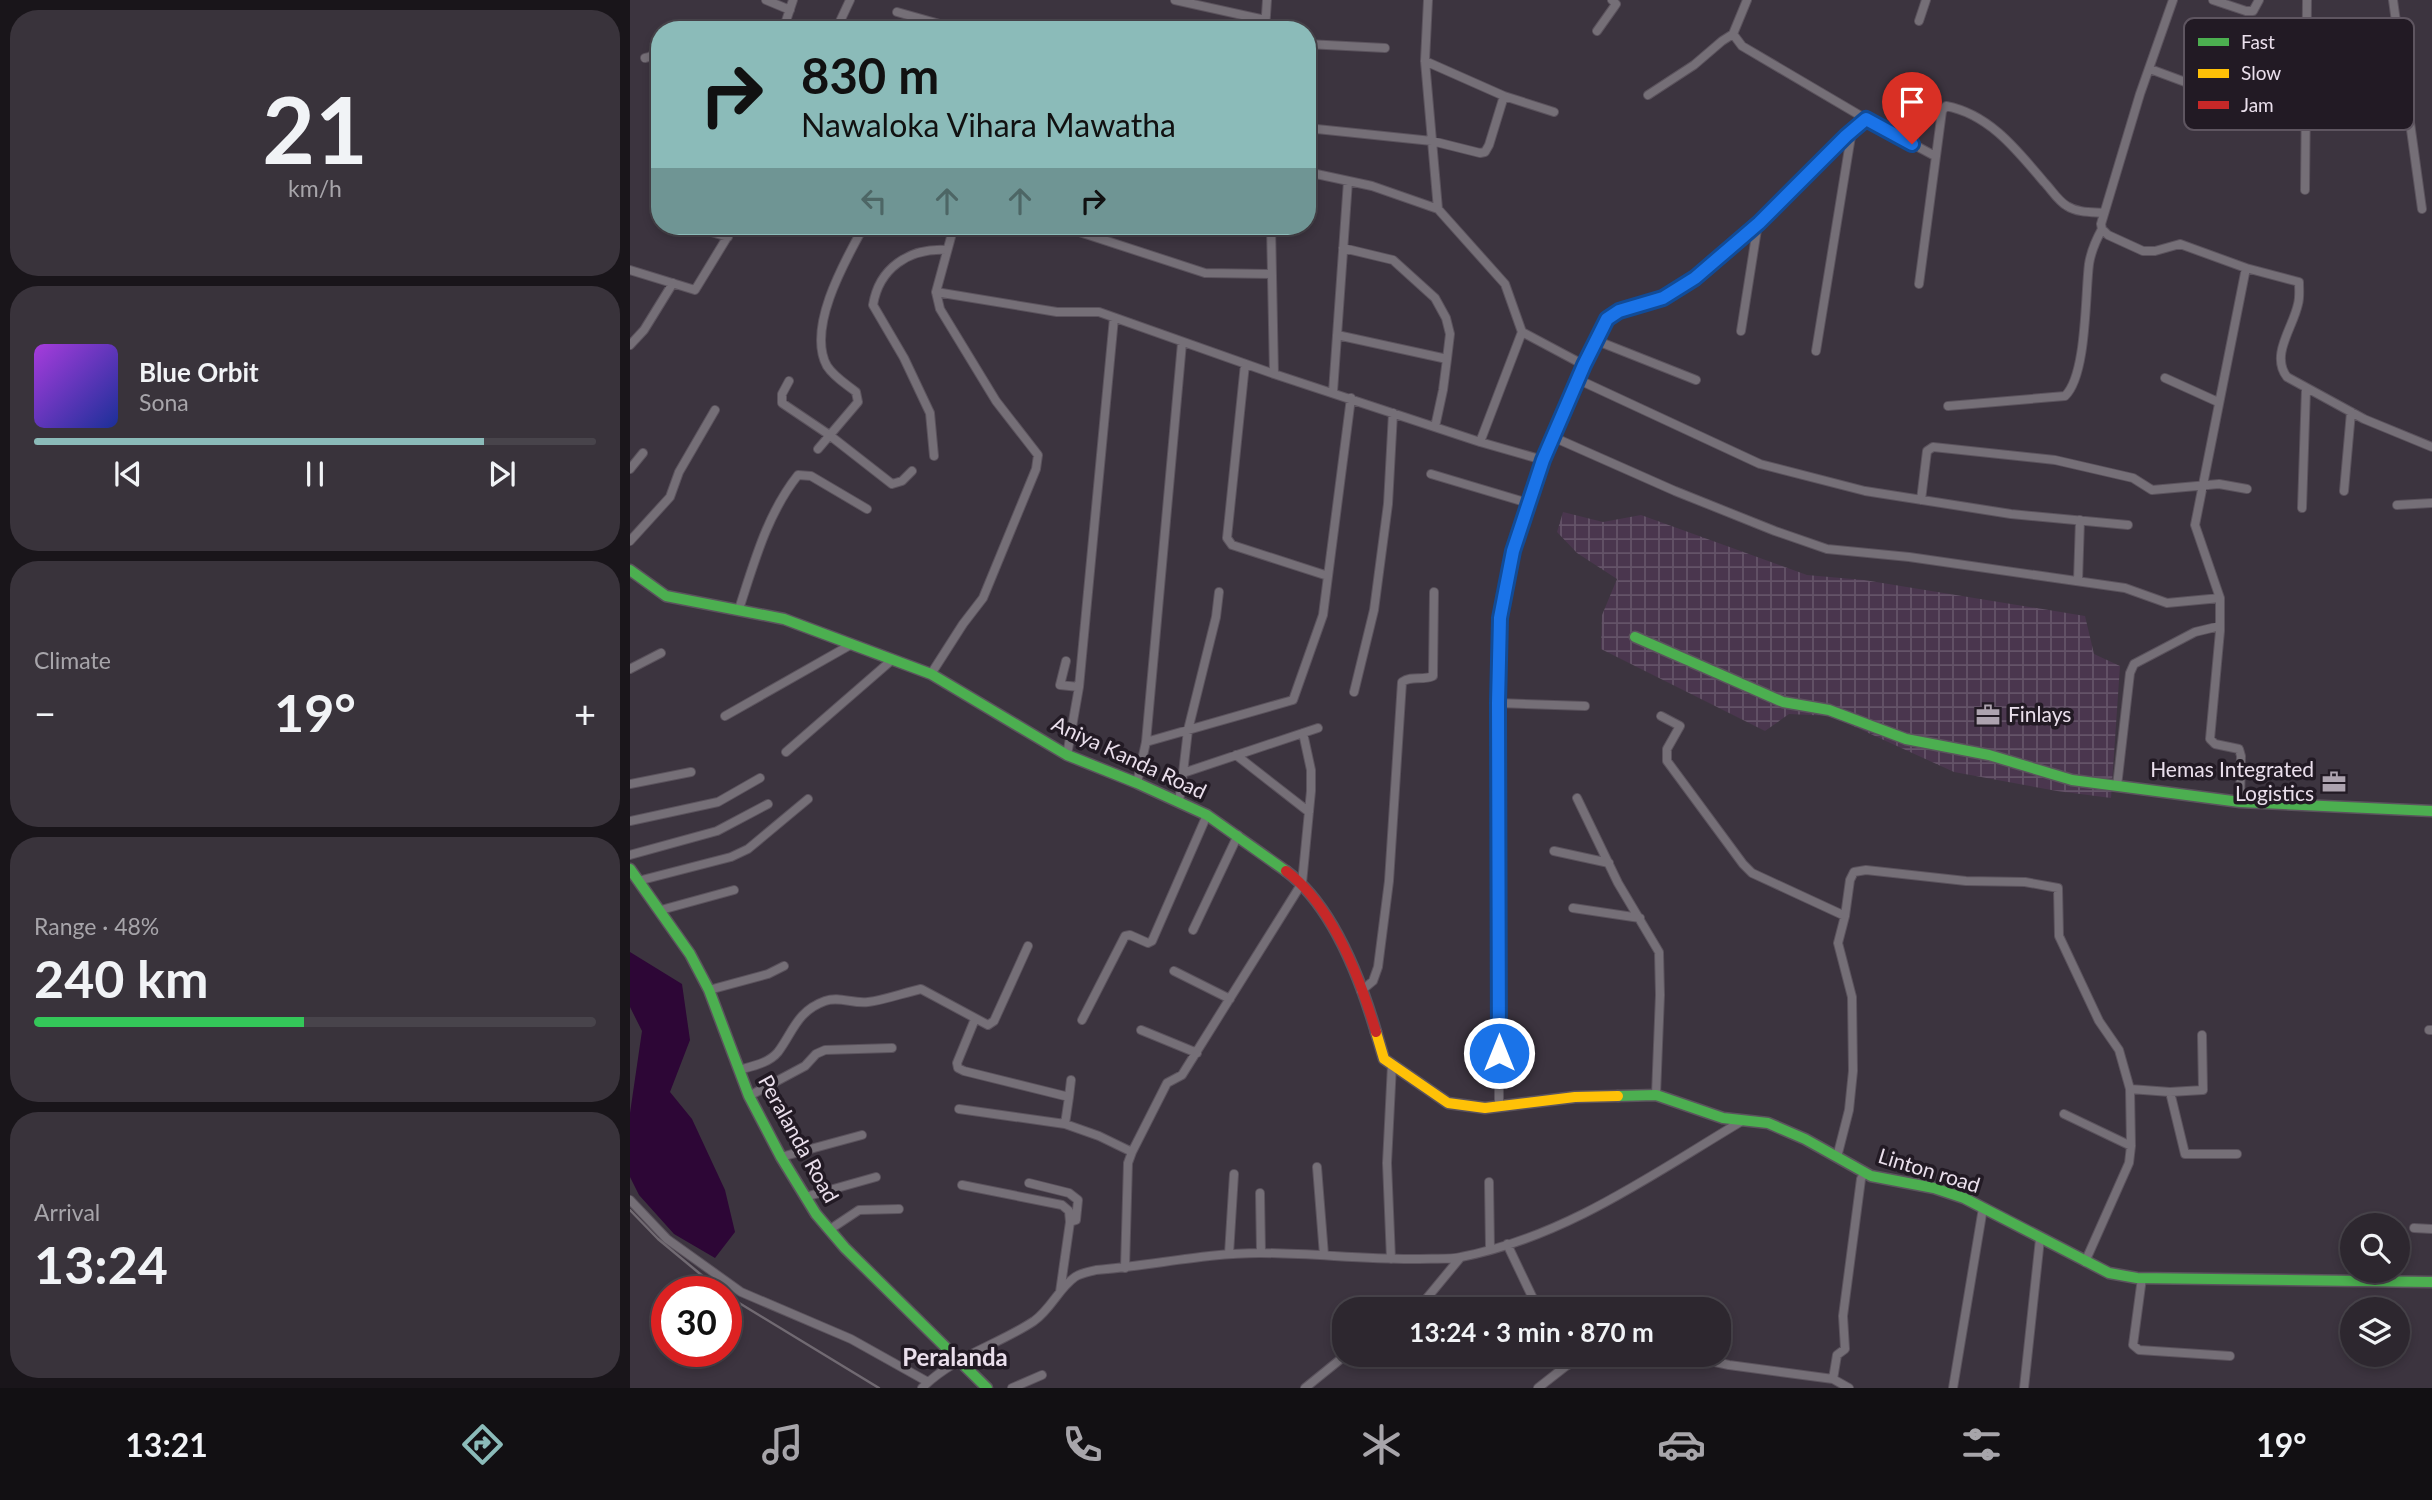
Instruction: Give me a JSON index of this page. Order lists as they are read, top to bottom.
{
  "streets": {
    "street": ["Aniya Kanda Road", "Peralanda Road", "Linton road"]
  },
  "crossings": [
    ["Aniya Kanda Road", "Linton road"]
  ],
  "districts": ["Peralanda"],
  "places": {
    "office": ["Finlays", "Hemas Integrated Logistics"]
  },
  "legend": ["Fast", "Slow", "Jam"],
  "page": {
    "tile": [
      ["21", "km/h"],
      "Climate",
      ["Range · 48%", "240 km"],
      ["Arrival", "13:24"]
    ],
    "turn": ["830 m", "Nawaloka Vihara Mawatha"],
    "song": ["Blue Orbit", "Sona"],
    "heat": ["−", "19°", "+"],
    "limit": "30",
    "trip": "13:24 · 3 min · 870 m",
    "tabs": ["13:21", "19°"]
  }
}
